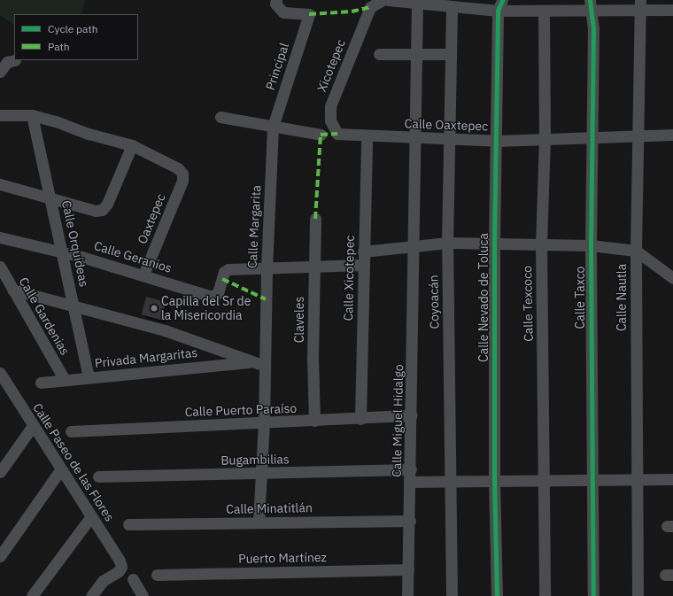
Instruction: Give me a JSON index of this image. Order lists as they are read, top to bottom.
{
  "streets": {
    "street": [
      "Xicotepec",
      "Principal",
      "Calle Oaxtepec",
      "Oaxtepec",
      "Calle Margarita",
      "Calle Orquídeas",
      "Calle Geranios",
      "Calle Xicotepec",
      "Calle Nevado de Toluca",
      "Calle Taxco",
      "Calle Nautla",
      "Coyoacán",
      "Calle Texcoco",
      "Calle Gardenias",
      "Claveles",
      "Privada Margaritas",
      "Calle Puerto Paraíso",
      "Calle Miguel Hidalgo",
      "Bugambilias",
      "Calle Paseo de las Flores",
      "Calle Minatitlán",
      "Puerto Martínez"
    ]
  },
  "crossings": [
    ["Xicotepec", "Calle Oaxtepec"],
    ["Principal", "Calle Margarita"],
    ["Calle Oaxtepec", "Calle Xicotepec"],
    ["Calle Oaxtepec", "Calle Nevado de Toluca"],
    ["Calle Oaxtepec", "Calle Taxco"],
    ["Calle Oaxtepec", "Calle Nautla"],
    ["Calle Oaxtepec", "Coyoacán"],
    ["Calle Oaxtepec", "Calle Texcoco"],
    ["Calle Oaxtepec", "Calle Miguel Hidalgo"],
    ["Oaxtepec", "Calle Geranios"],
    ["Calle Margarita", "Calle Geranios"],
    ["Calle Margarita", "Privada Margaritas"],
    ["Calle Margarita", "Calle Puerto Paraíso"],
    ["Calle Margarita", "Bugambilias"],
    ["Calle Margarita", "Calle Minatitlán"],
    ["Calle Orquídeas", "Calle Geranios"],
    ["Calle Orquídeas", "Privada Margaritas"],
    ["Calle Xicotepec", "Calle Puerto Paraíso"],
    ["Calle Gardenias", "Privada Margaritas"],
    ["Claveles", "Calle Puerto Paraíso"],
    ["Calle Puerto Paraíso", "Calle Miguel Hidalgo"],
    ["Calle Miguel Hidalgo", "Bugambilias"],
    ["Calle Miguel Hidalgo", "Calle Minatitlán"],
    ["Calle Miguel Hidalgo", "Puerto Martínez"]
  ],
  "places": ["Capilla del Sr de la Misericordia"],
  "legend": ["Cycle path", "Path"]
}
